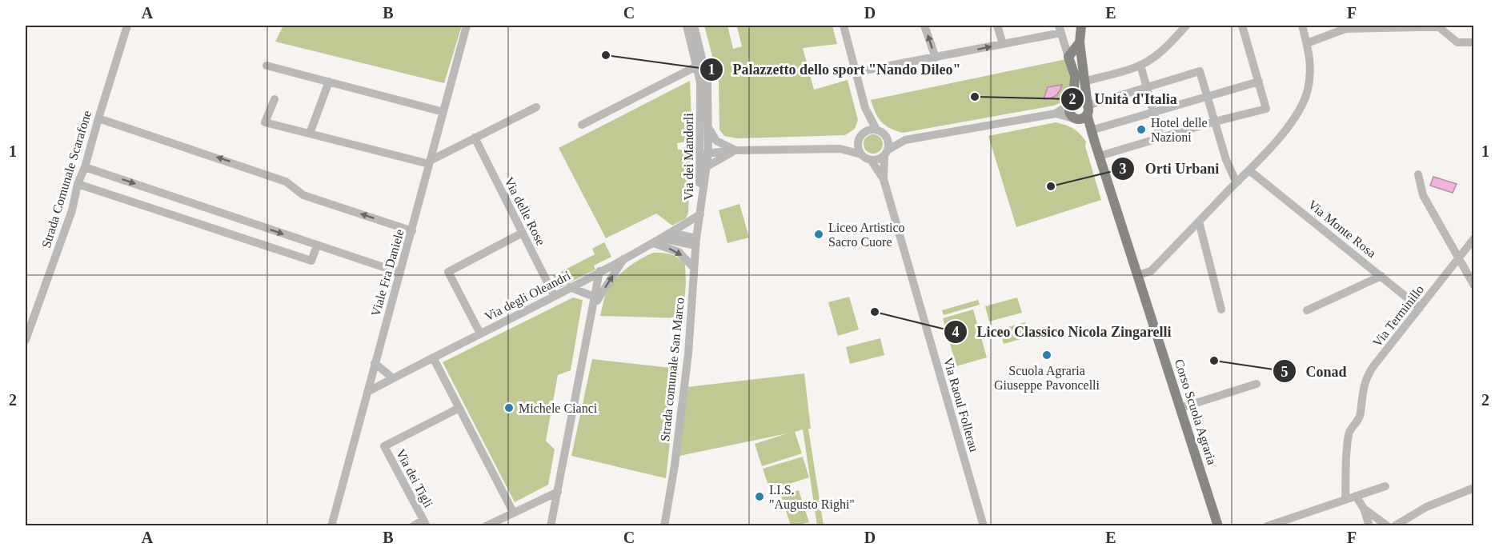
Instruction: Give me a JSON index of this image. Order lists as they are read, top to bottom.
{
  "streets": {
    "main road": ["Corso Scuola Agraria"],
    "street": [
      "Via dei Mandorli",
      "Strada Comunale Scarafone",
      "Via delle Rose",
      "Via Monte Rosa",
      "Viale Fra Daniele",
      "Via degli Oleandri",
      "Via Terminillo",
      "Strada comunale San Marco",
      "Via Raoul Follerau",
      "Via dei Tigli"
    ]
  },
  "crossings": [
    ["Via dei Mandorli", "Via degli Oleandri"],
    ["Via dei Mandorli", "Strada comunale San Marco"],
    ["Via delle Rose", "Via degli Oleandri"],
    ["Via Monte Rosa", "Via Terminillo"],
    ["Viale Fra Daniele", "Via degli Oleandri"],
    ["Via degli Oleandri", "Strada comunale San Marco"]
  ],
  "places": [
    "Palazzetto dello sport \"Nando Dileo\"",
    "Unità d'Italia",
    "Hotel delle Nazioni",
    "Orti Urbani",
    "Liceo Artistico Sacro Cuore",
    "Liceo Classico Nicola Zingarelli",
    "Scuola Agraria Giuseppe Pavoncelli",
    "Conad",
    "Michele Cianci",
    "I.I.S. \"Augusto Righi\""
  ],
  "grid": {
    "columns": [
      "A",
      "B",
      "C",
      "D",
      "E",
      "F"
    ],
    "rows": ["1", "2"]
  }
}
